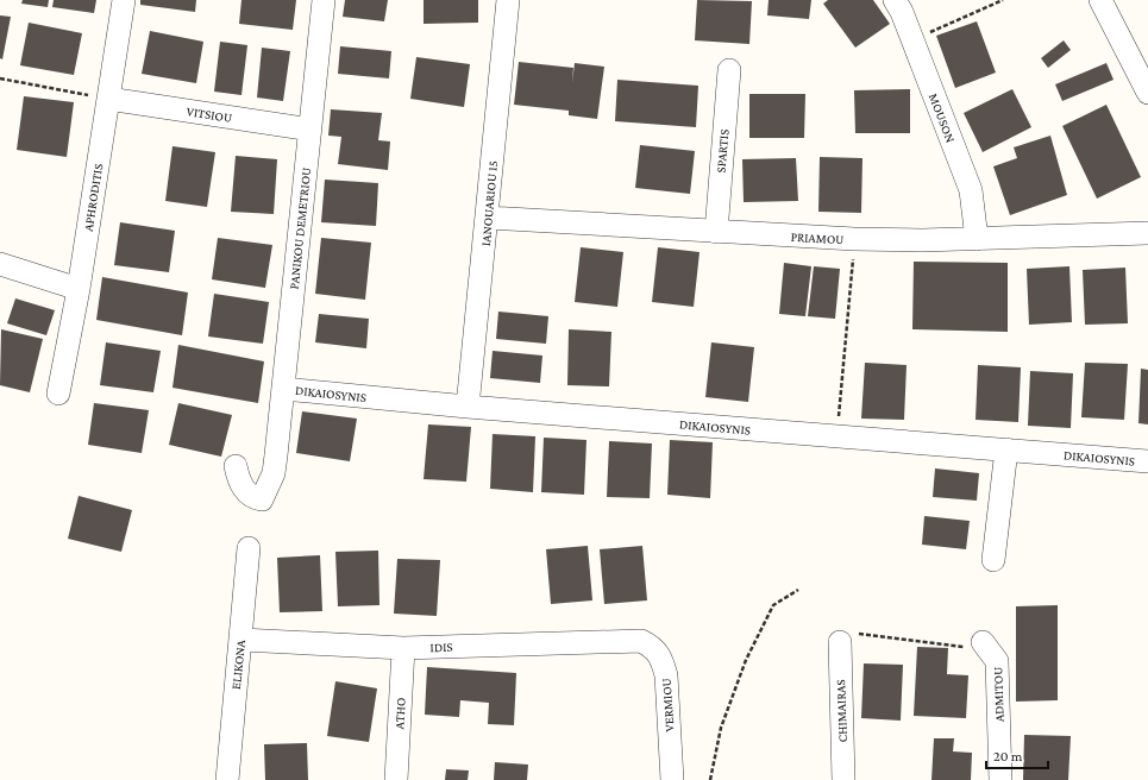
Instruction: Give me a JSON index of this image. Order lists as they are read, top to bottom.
{
  "streets": {
    "street": [
      "VITSIOU",
      "MOUSON",
      "SPARTIS",
      "APHRODITIS",
      "IANOUARIOU 15",
      "PANIKOU DEMETRIOU",
      "PRIAMOU",
      "DIKAIOSYNIS",
      "IDIS",
      "ELIKONA",
      "ADMITOU",
      "VERMIOU",
      "CHIMAIRAS",
      "ATHO"
    ]
  },
  "crossings": [
    ["VITSIOU", "APHRODITIS"],
    ["VITSIOU", "PANIKOU DEMETRIOU"],
    ["MOUSON", "PRIAMOU"],
    ["SPARTIS", "PRIAMOU"],
    ["IANOUARIOU 15", "PRIAMOU"],
    ["IANOUARIOU 15", "DIKAIOSYNIS"],
    ["PANIKOU DEMETRIOU", "DIKAIOSYNIS"],
    ["IDIS", "ELIKONA"],
    ["IDIS", "VERMIOU"],
    ["IDIS", "ATHO"]
  ],
  "scale_bar": "20 m"
}
